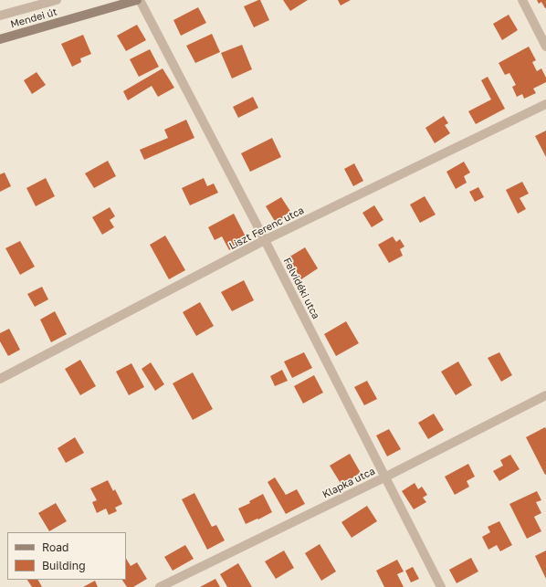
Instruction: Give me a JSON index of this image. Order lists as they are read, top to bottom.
{
  "streets": {
    "main road": ["Mendei út"],
    "street": ["Liszt Ferenc utca", "Felvidéki utca", "Klapka utca"]
  },
  "crossings": [
    ["Liszt Ferenc utca", "Felvidéki utca"],
    ["Felvidéki utca", "Klapka utca"]
  ],
  "legend": ["Road", "Building"]
}
